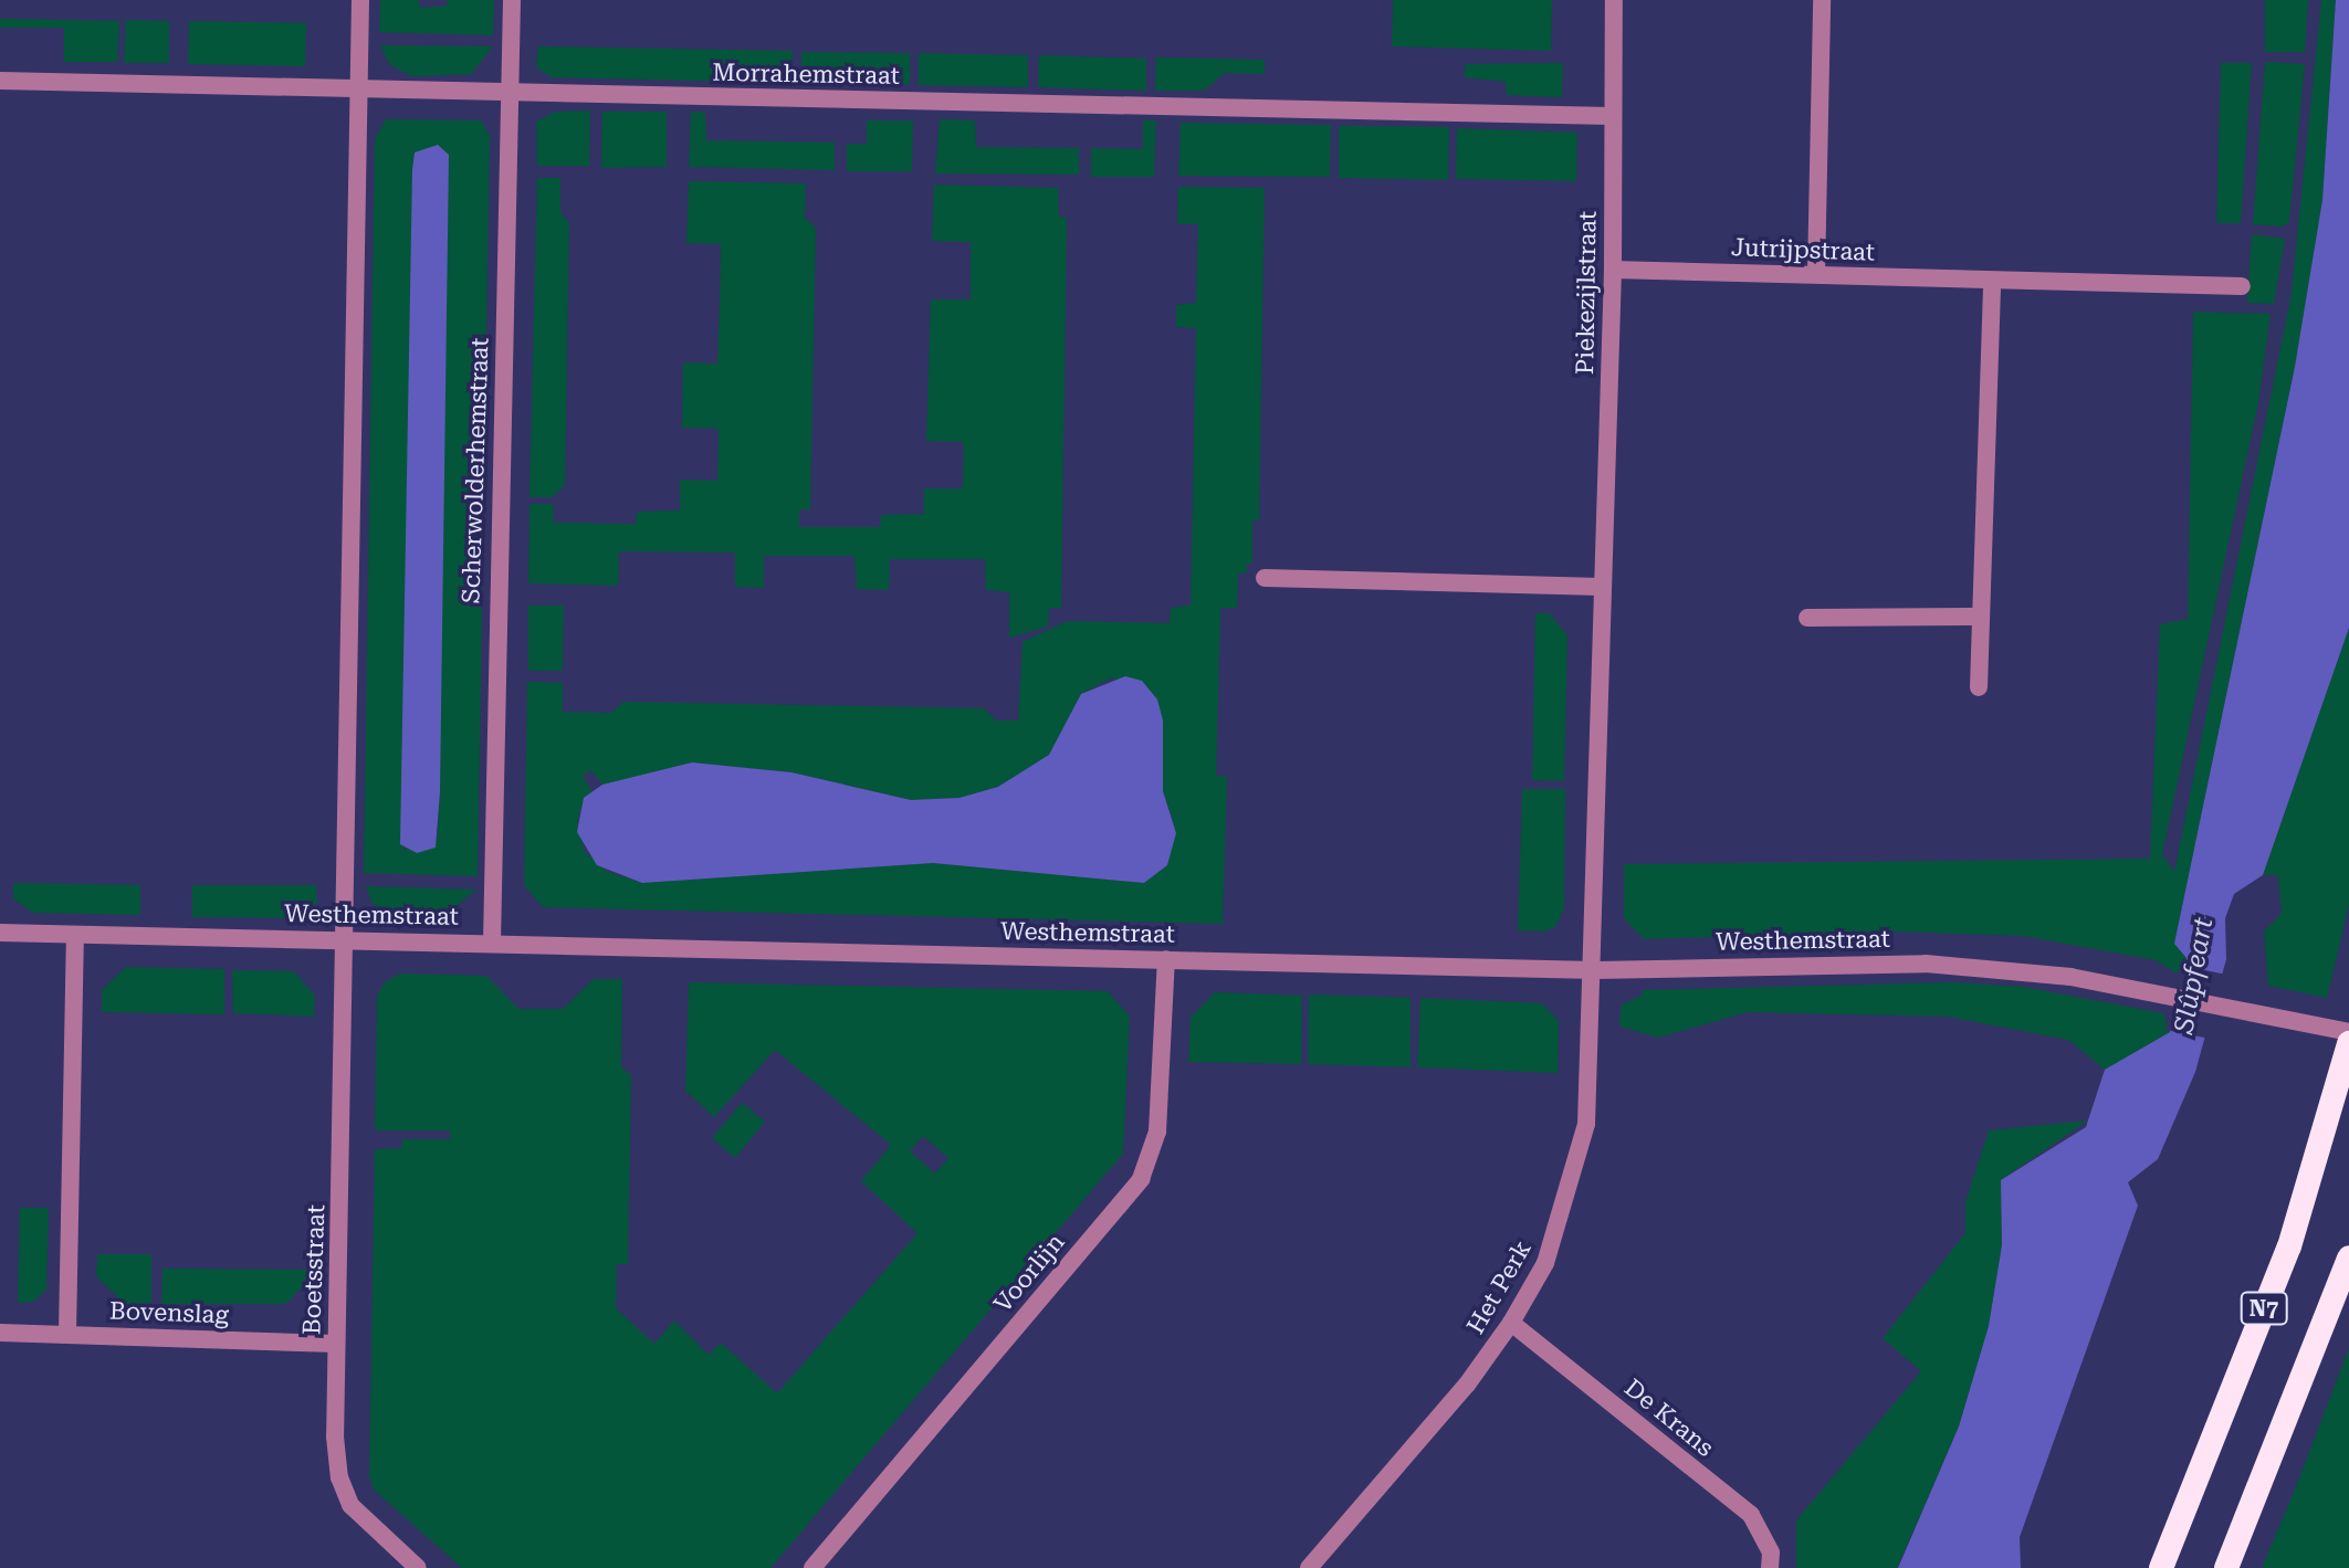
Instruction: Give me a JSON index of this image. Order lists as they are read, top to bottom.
{
  "streets": {
    "highway": ["N7"],
    "street": [
      "Morrahemstraat",
      "Jutrijpstraat",
      "Piekezijlstraat",
      "Scherwolderhemstraat",
      "Westhemstraat",
      "Boetsstraat",
      "Voorlijn",
      "Het Perk",
      "Bovenslag",
      "De Krans"
    ]
  },
  "crossings": [
    ["Morrahemstraat", "Piekezijlstraat"],
    ["Morrahemstraat", "Scherwolderhemstraat"],
    ["Jutrijpstraat", "Piekezijlstraat"],
    ["Piekezijlstraat", "Westhemstraat"],
    ["Piekezijlstraat", "Het Perk"],
    ["Scherwolderhemstraat", "Westhemstraat"],
    ["Westhemstraat", "Boetsstraat"],
    ["Westhemstraat", "Voorlijn"],
    ["Westhemstraat", "Het Perk"],
    ["Boetsstraat", "Bovenslag"],
    ["Het Perk", "De Krans"]
  ],
  "water": ["Slûpfeart"]
}
